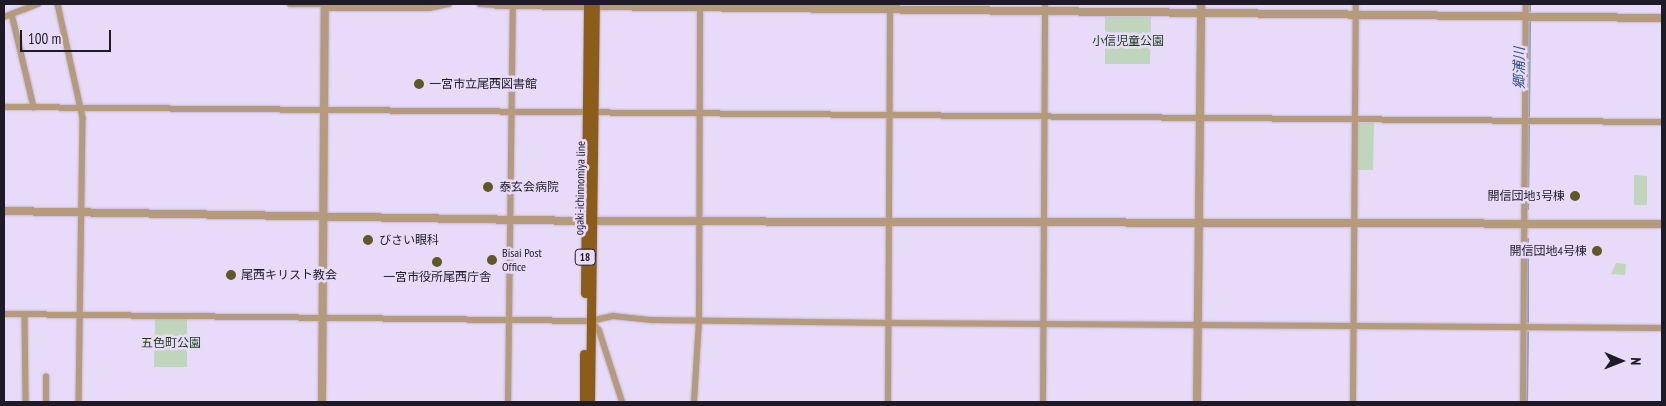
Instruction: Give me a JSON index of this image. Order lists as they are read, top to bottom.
{
  "streets": {
    "main road": ["ogaki-ichinnomiya line", "18"]
  },
  "water": ["郷浦川"],
  "parks": ["小信児童公園", "五色町公園"],
  "places": [
    "一宮市立尾西図書館",
    "泰玄会病院",
    "開信団地3号棟",
    "びさい眼科",
    "開信団地4号棟",
    "Bisai Post Office",
    "一宮市役所尾西庁舎",
    "尾西キリスト教会"
  ],
  "scale_bar": "100 m",
  "north": "right"
}
